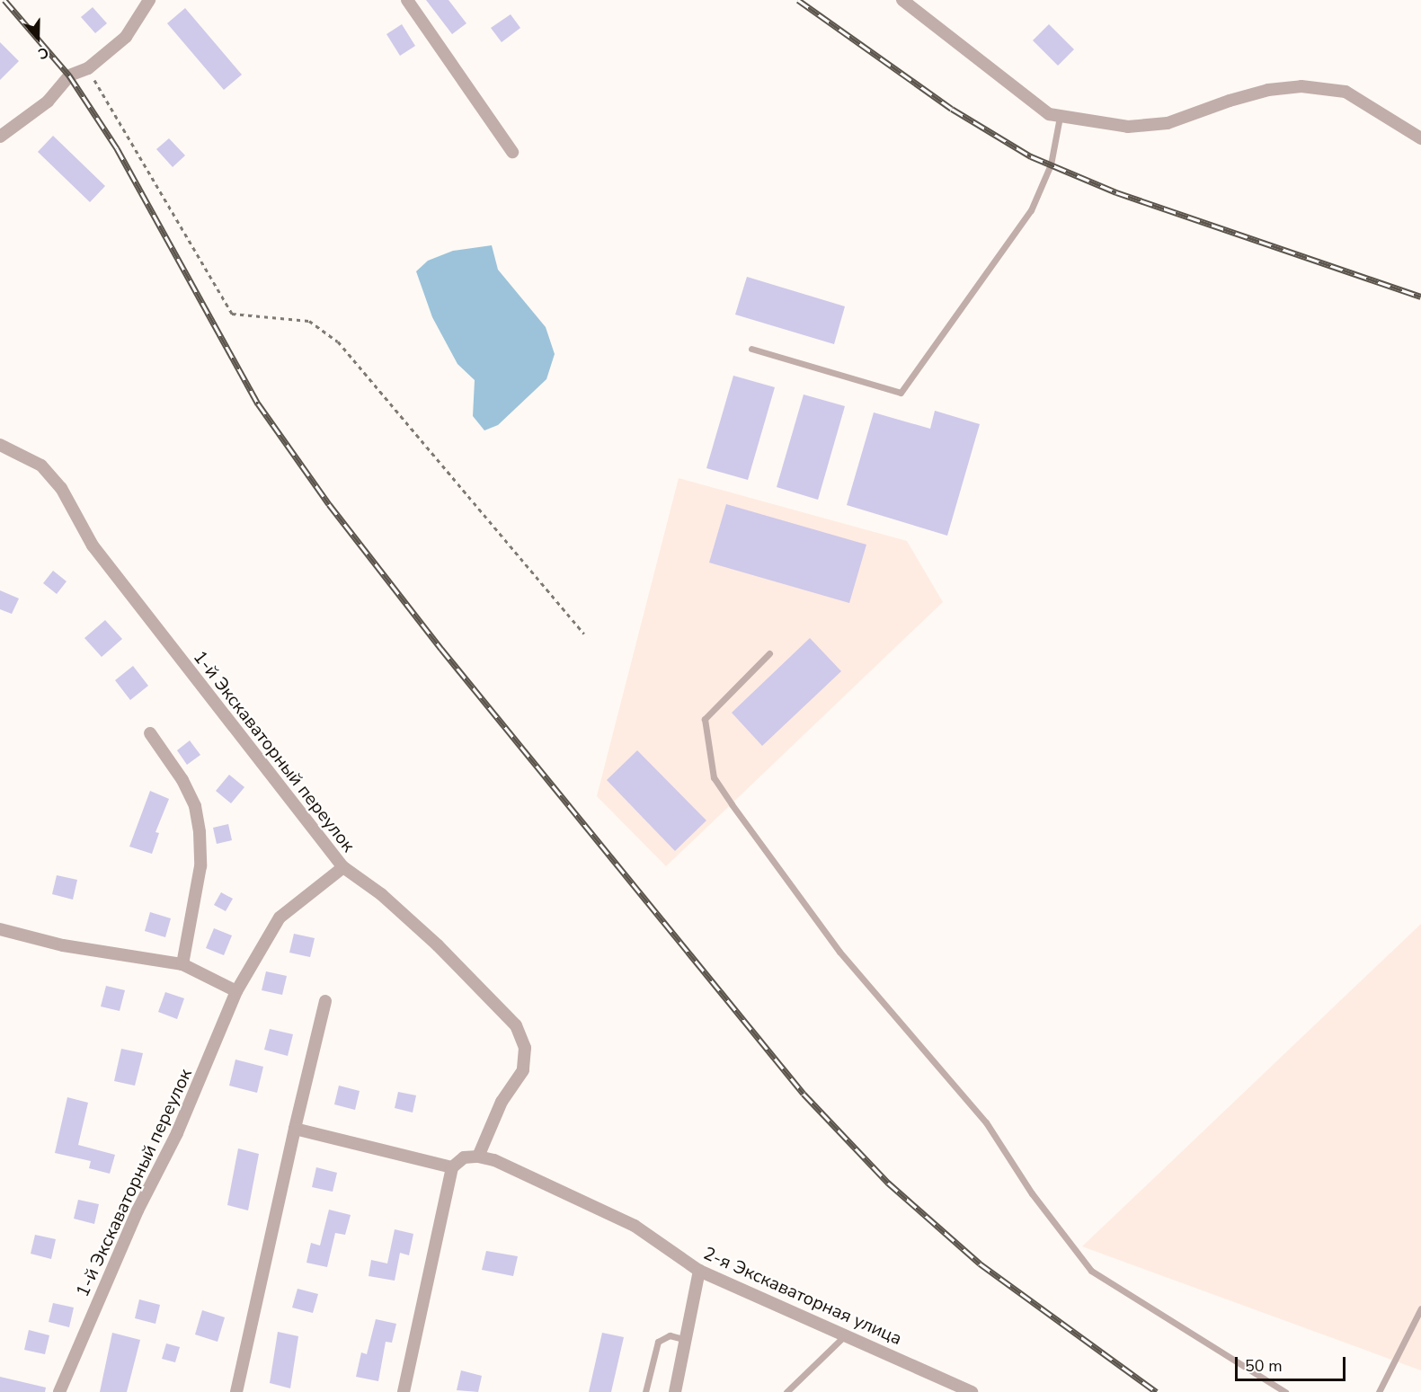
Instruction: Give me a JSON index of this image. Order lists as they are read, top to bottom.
{
  "streets": {
    "street": ["1-й Экскаваторный переулок", "2-я Экскаваторная улица"]
  },
  "scale_bar": "50 m",
  "north": "bottom"
}
